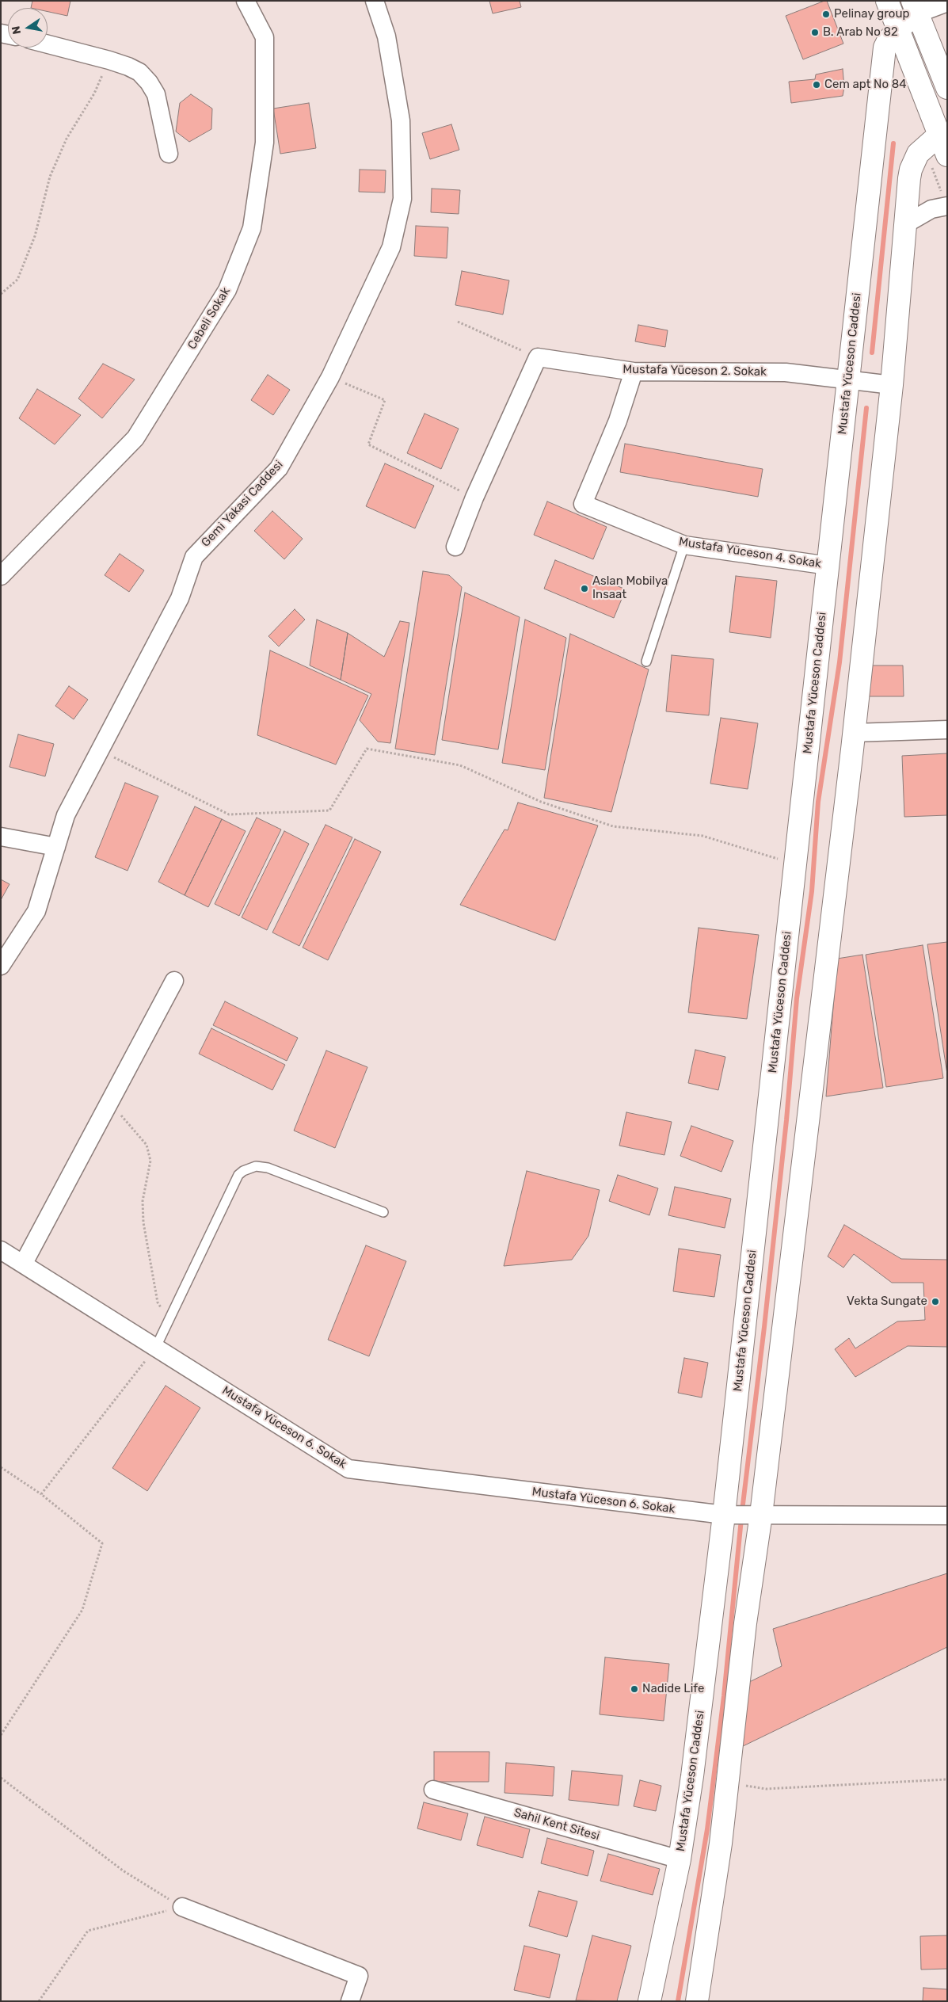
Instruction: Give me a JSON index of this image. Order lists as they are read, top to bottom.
{
  "streets": {
    "street": [
      "Cebeli Sokak",
      "Mustafa Yüceson Caddesi",
      "Mustafa Yüceson 2. Sokak",
      "Gemi Yakasi Caddesi",
      "Mustafa Yüceson 4. Sokak",
      "Mustafa Yüceson 6. Sokak",
      "Sahil Kent Sitesi"
    ]
  },
  "crossings": [
    ["Mustafa Yüceson Caddesi", "Mustafa Yüceson 2. Sokak"],
    ["Mustafa Yüceson Caddesi", "Mustafa Yüceson 4. Sokak"],
    ["Mustafa Yüceson Caddesi", "Mustafa Yüceson 6. Sokak"],
    ["Mustafa Yüceson Caddesi", "Sahil Kent Sitesi"],
    ["Mustafa Yüceson 2. Sokak", "Mustafa Yüceson 4. Sokak"]
  ],
  "places": [
    "Pelinay group",
    "B. Arab No 82",
    "Cem apt No 84",
    "Aslan Mobilya Insaat",
    "Vekta Sungate",
    "Nadide Life"
  ],
  "north": "left"
}
